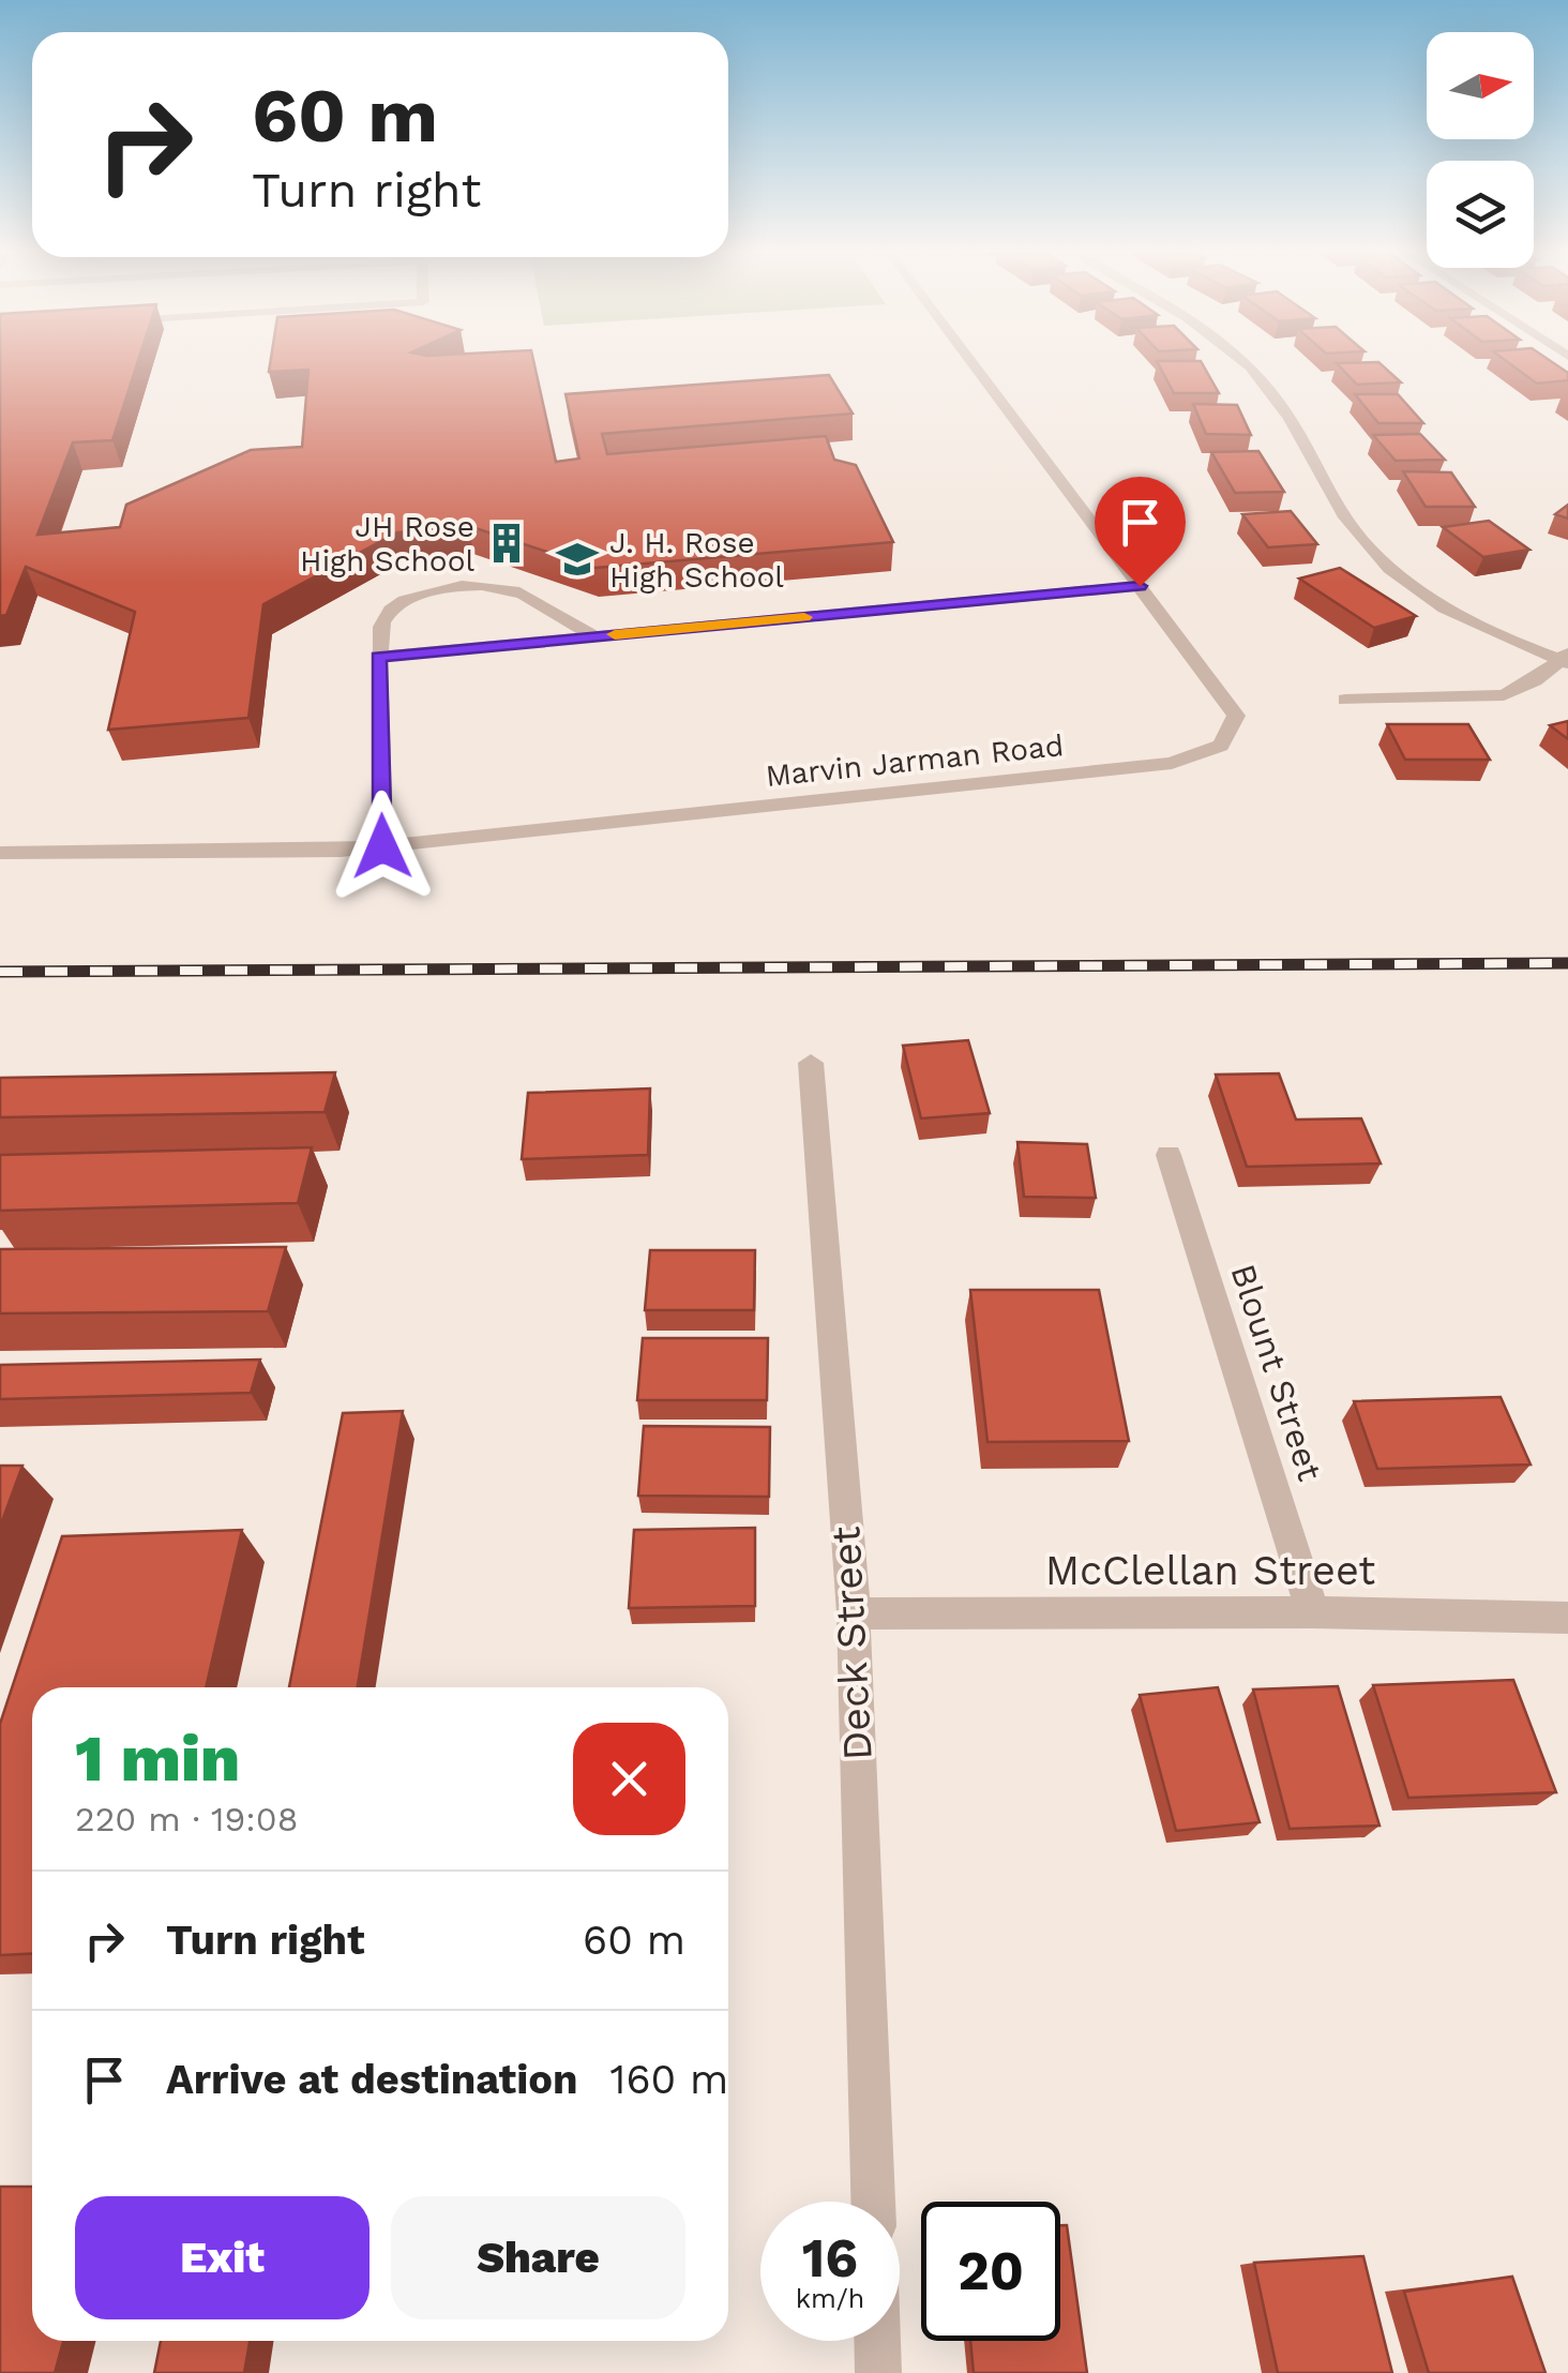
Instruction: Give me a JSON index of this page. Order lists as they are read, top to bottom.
{
  "streets": {
    "street": [
      "Marvin Jarman Road",
      "Blount Street",
      "McClellan Street",
      "Deck Street"
    ]
  },
  "crossings": [
    ["Blount Street", "McClellan Street"],
    ["McClellan Street", "Deck Street"]
  ],
  "places": {
    "building": ["JH Rose High School"],
    "school or university": ["J. H. Rose High School"]
  },
  "north": "right",
  "page": {
    "turn": ["60 m", "Turn right"],
    "heading": ["1 min", "220 m · 19:08"],
    "list": [
      {
        "name": "Turn right",
        "value": "60 m"
      },
      {
        "name": "Arrive at destination",
        "value": "160 m"
      }
    ],
    "buttons": ["Exit", "Share"],
    "speed": "16 km/h",
    "limit": "20"
  }
}
